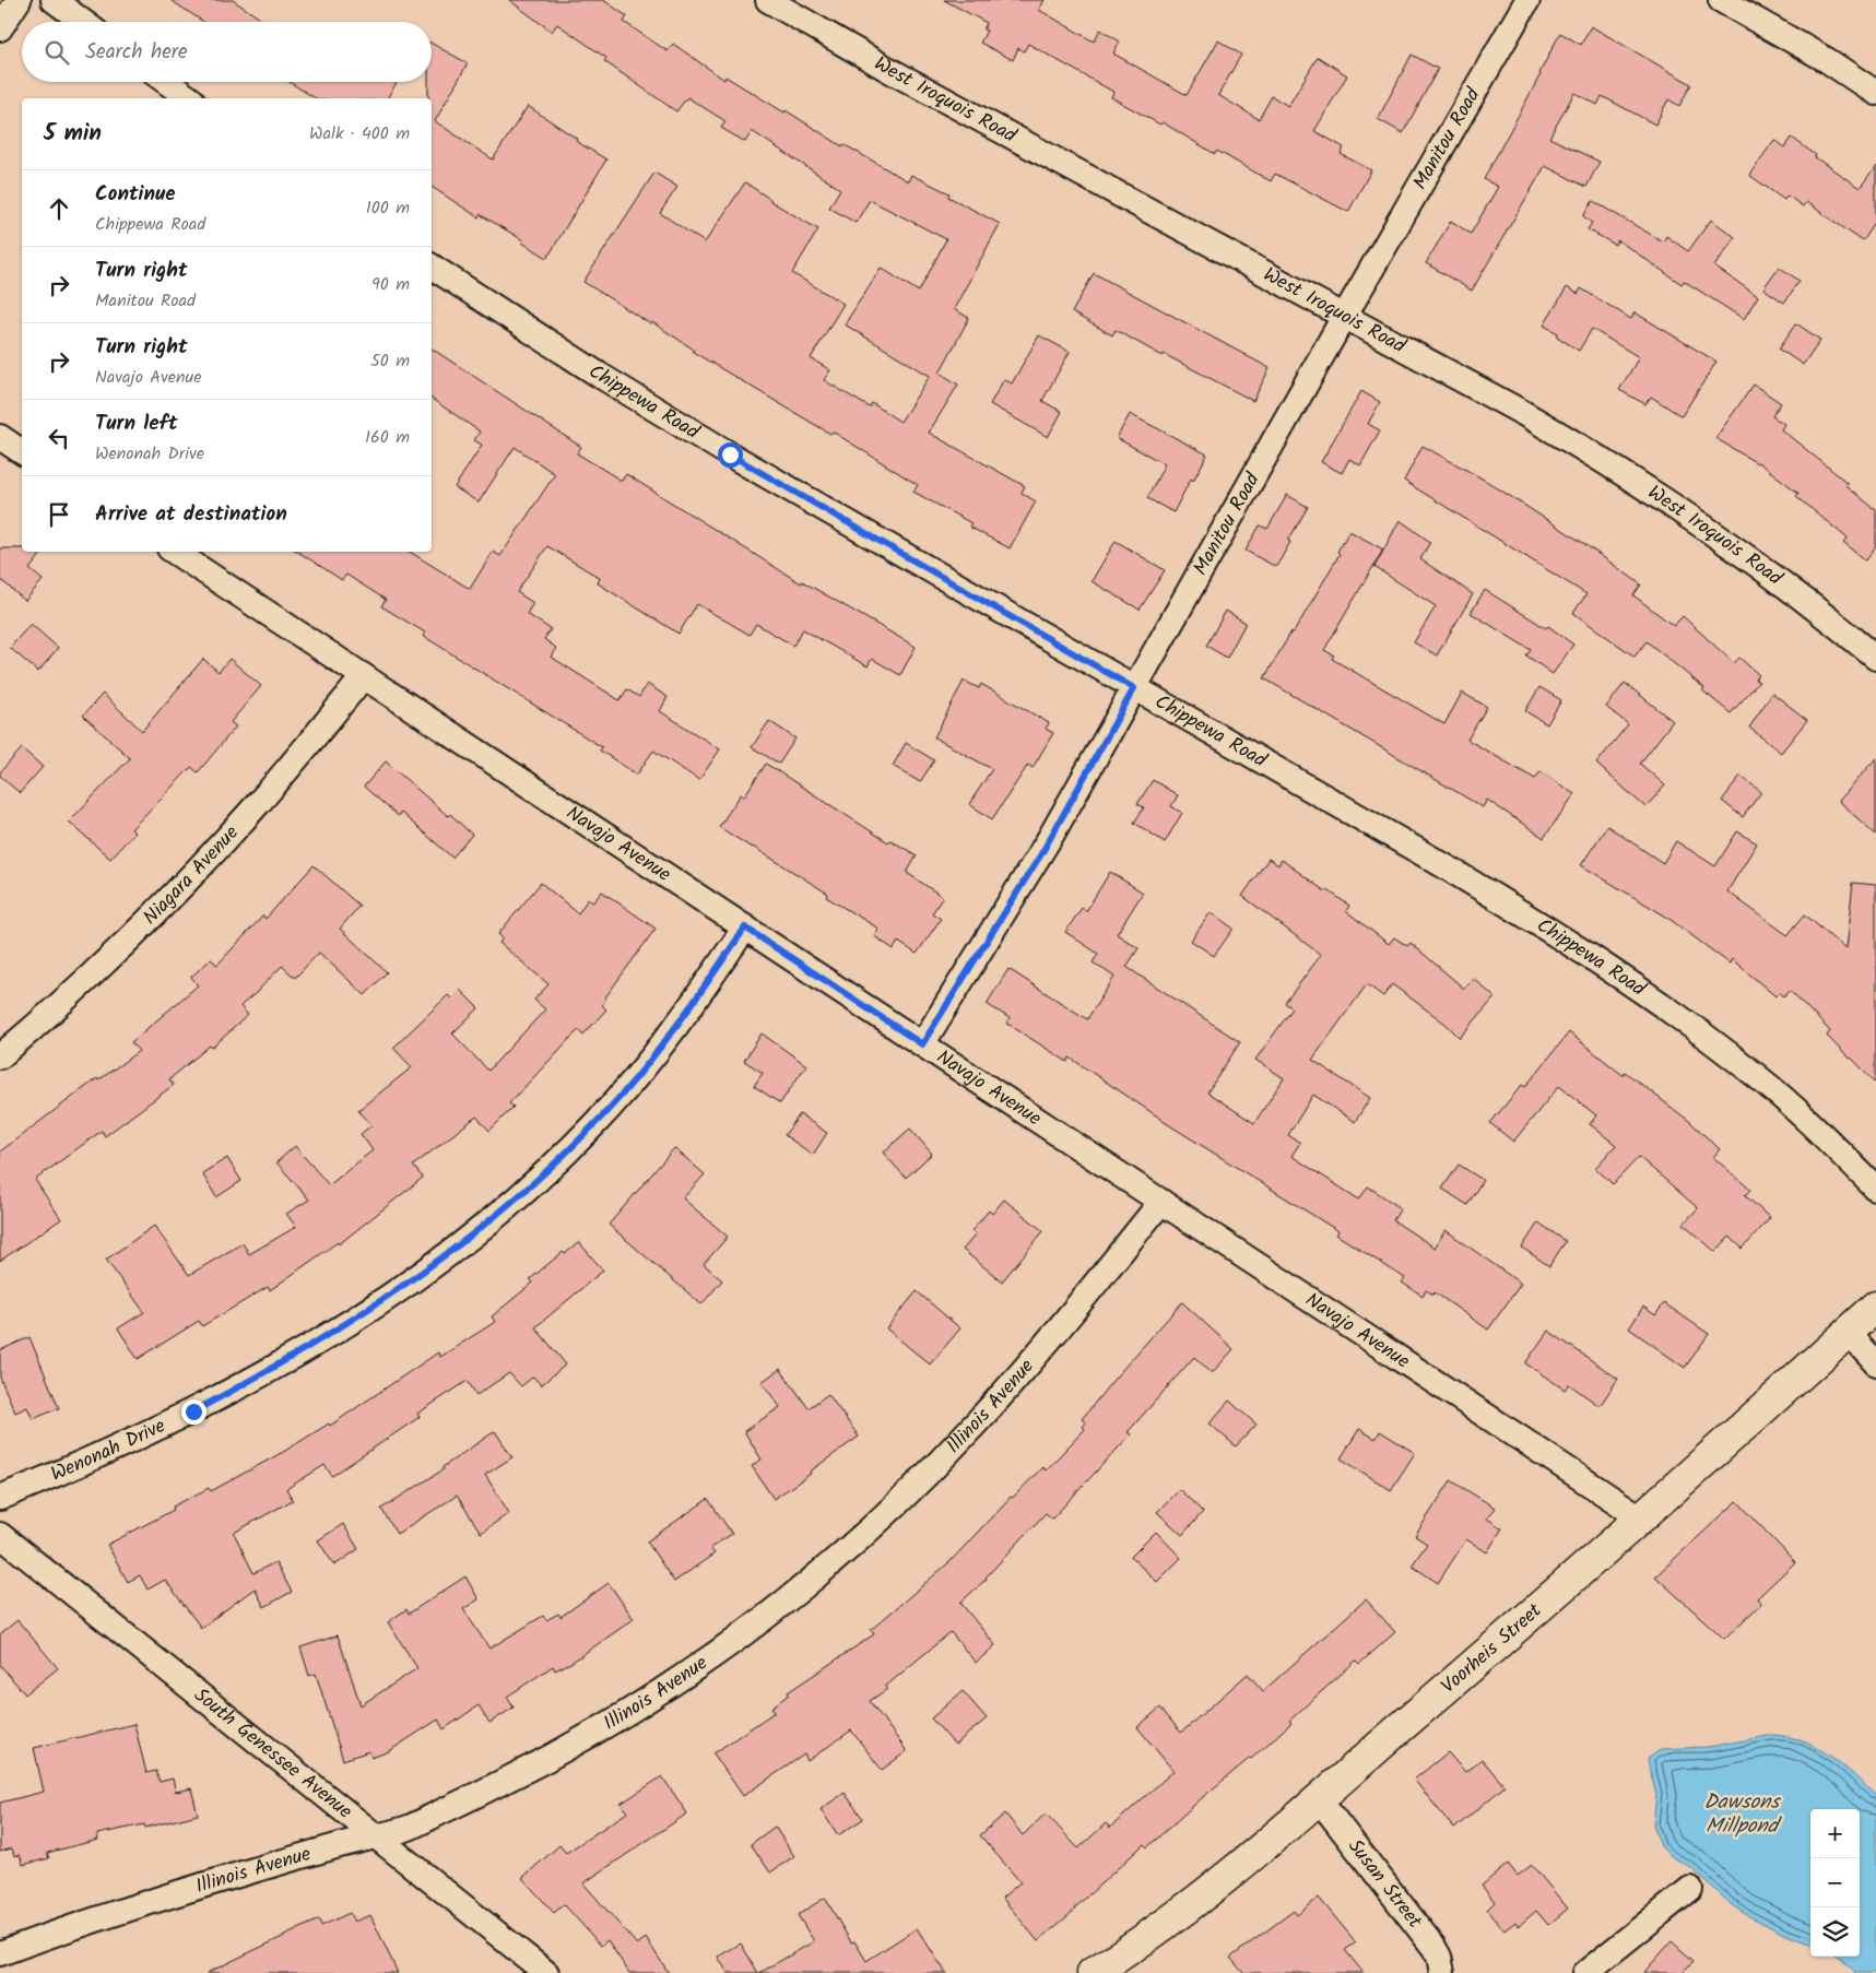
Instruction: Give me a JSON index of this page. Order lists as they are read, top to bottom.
{
  "streets": {
    "street": [
      "West Iroquois Road",
      "Manitou Road",
      "Chippewa Road",
      "Navajo Avenue",
      "Niagara Avenue",
      "Illinois Avenue",
      "Wenonah Drive",
      "Voorheis Street",
      "South Genessee Avenue",
      "Susan Street"
    ]
  },
  "crossings": [
    ["West Iroquois Road", "Manitou Road"],
    ["Manitou Road", "Chippewa Road"],
    ["Manitou Road", "Navajo Avenue"],
    ["Navajo Avenue", "Niagara Avenue"],
    ["Navajo Avenue", "Illinois Avenue"],
    ["Navajo Avenue", "Wenonah Drive"],
    ["Navajo Avenue", "Voorheis Street"],
    ["Illinois Avenue", "South Genessee Avenue"],
    ["Voorheis Street", "Susan Street"]
  ],
  "water": ["Dawsons Millpond"],
  "page": {
    "search": "Search here",
    "heading": ["5 min", "Walk · 400 m"],
    "list": [
      ["Continue", "Chippewa Road", "100 m"],
      ["Turn right", "Manitou Road", "90 m"],
      ["Turn right", "Navajo Avenue", "50 m"],
      ["Turn left", "Wenonah Drive", "160 m"],
      "Arrive at destination"
    ],
    "map_buttons": ["+", "−"]
  }
}
